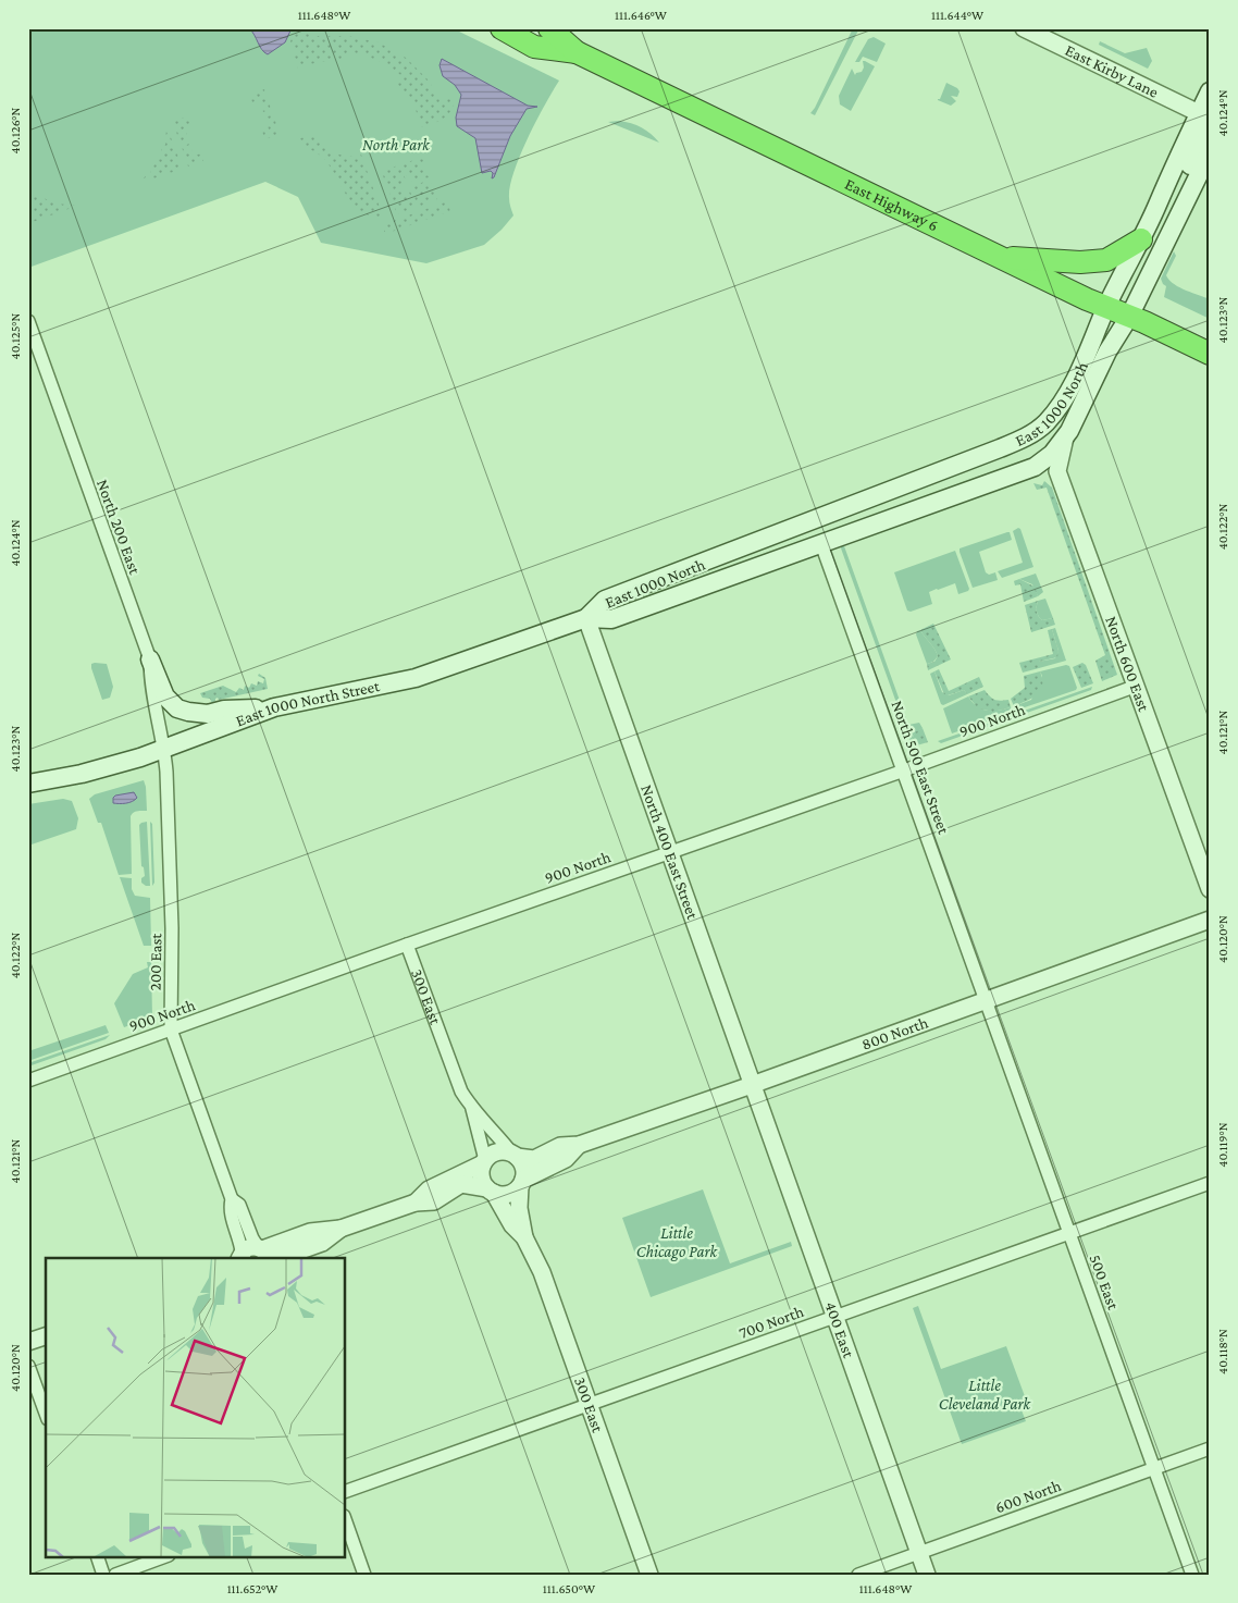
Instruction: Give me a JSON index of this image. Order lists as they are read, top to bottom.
{
  "streets": {
    "highway": ["East Highway 6"],
    "main road": ["East 1000 North", "East 1000 North Street"],
    "street": [
      "East Kirby Lane",
      "North 200 East",
      "North 600 East",
      "900 North",
      "North 500 East Street",
      "North 400 East Street",
      "200 East",
      "300 East",
      "800 North",
      "500 East",
      "700 North",
      "400 East",
      "600 North"
    ]
  },
  "crossings": [
    ["East Kirby Lane", "East 1000 North"],
    ["East Highway 6", "East 1000 North"],
    ["East 1000 North", "East 1000 North Street"],
    ["East 1000 North", "North 500 East Street"],
    ["East 1000 North", "North 400 East Street"],
    ["North 200 East", "East 1000 North Street"],
    ["North 200 East", "200 East"],
    ["North 600 East", "900 North"],
    ["East 1000 North Street", "North 400 East Street"],
    ["East 1000 North Street", "200 East"],
    ["900 North", "North 500 East Street"],
    ["900 North", "North 400 East Street"],
    ["900 North", "200 East"],
    ["900 North", "300 East"],
    ["North 500 East Street", "800 North"],
    ["North 500 East Street", "500 East"],
    ["North 400 East Street", "800 North"],
    ["North 400 East Street", "400 East"],
    ["300 East", "800 North"],
    ["300 East", "700 North"],
    ["800 North", "500 East"],
    ["800 North", "400 East"],
    ["500 East", "700 North"],
    ["500 East", "600 North"],
    ["700 North", "400 East"],
    ["400 East", "600 North"]
  ],
  "parks": ["North Park", "Little Chicago Park", "Little Cleveland Park"],
  "coordinates": [
    "111.648°W",
    "111.646°W",
    "111.644°W",
    "40.124°N",
    "40.126°N",
    "40.123°N",
    "40.125°N",
    "40.122°N",
    "40.121°N",
    "40.120°N",
    "40.119°N",
    "40.118°N",
    "111.652°W",
    "111.650°W"
  ]
}
